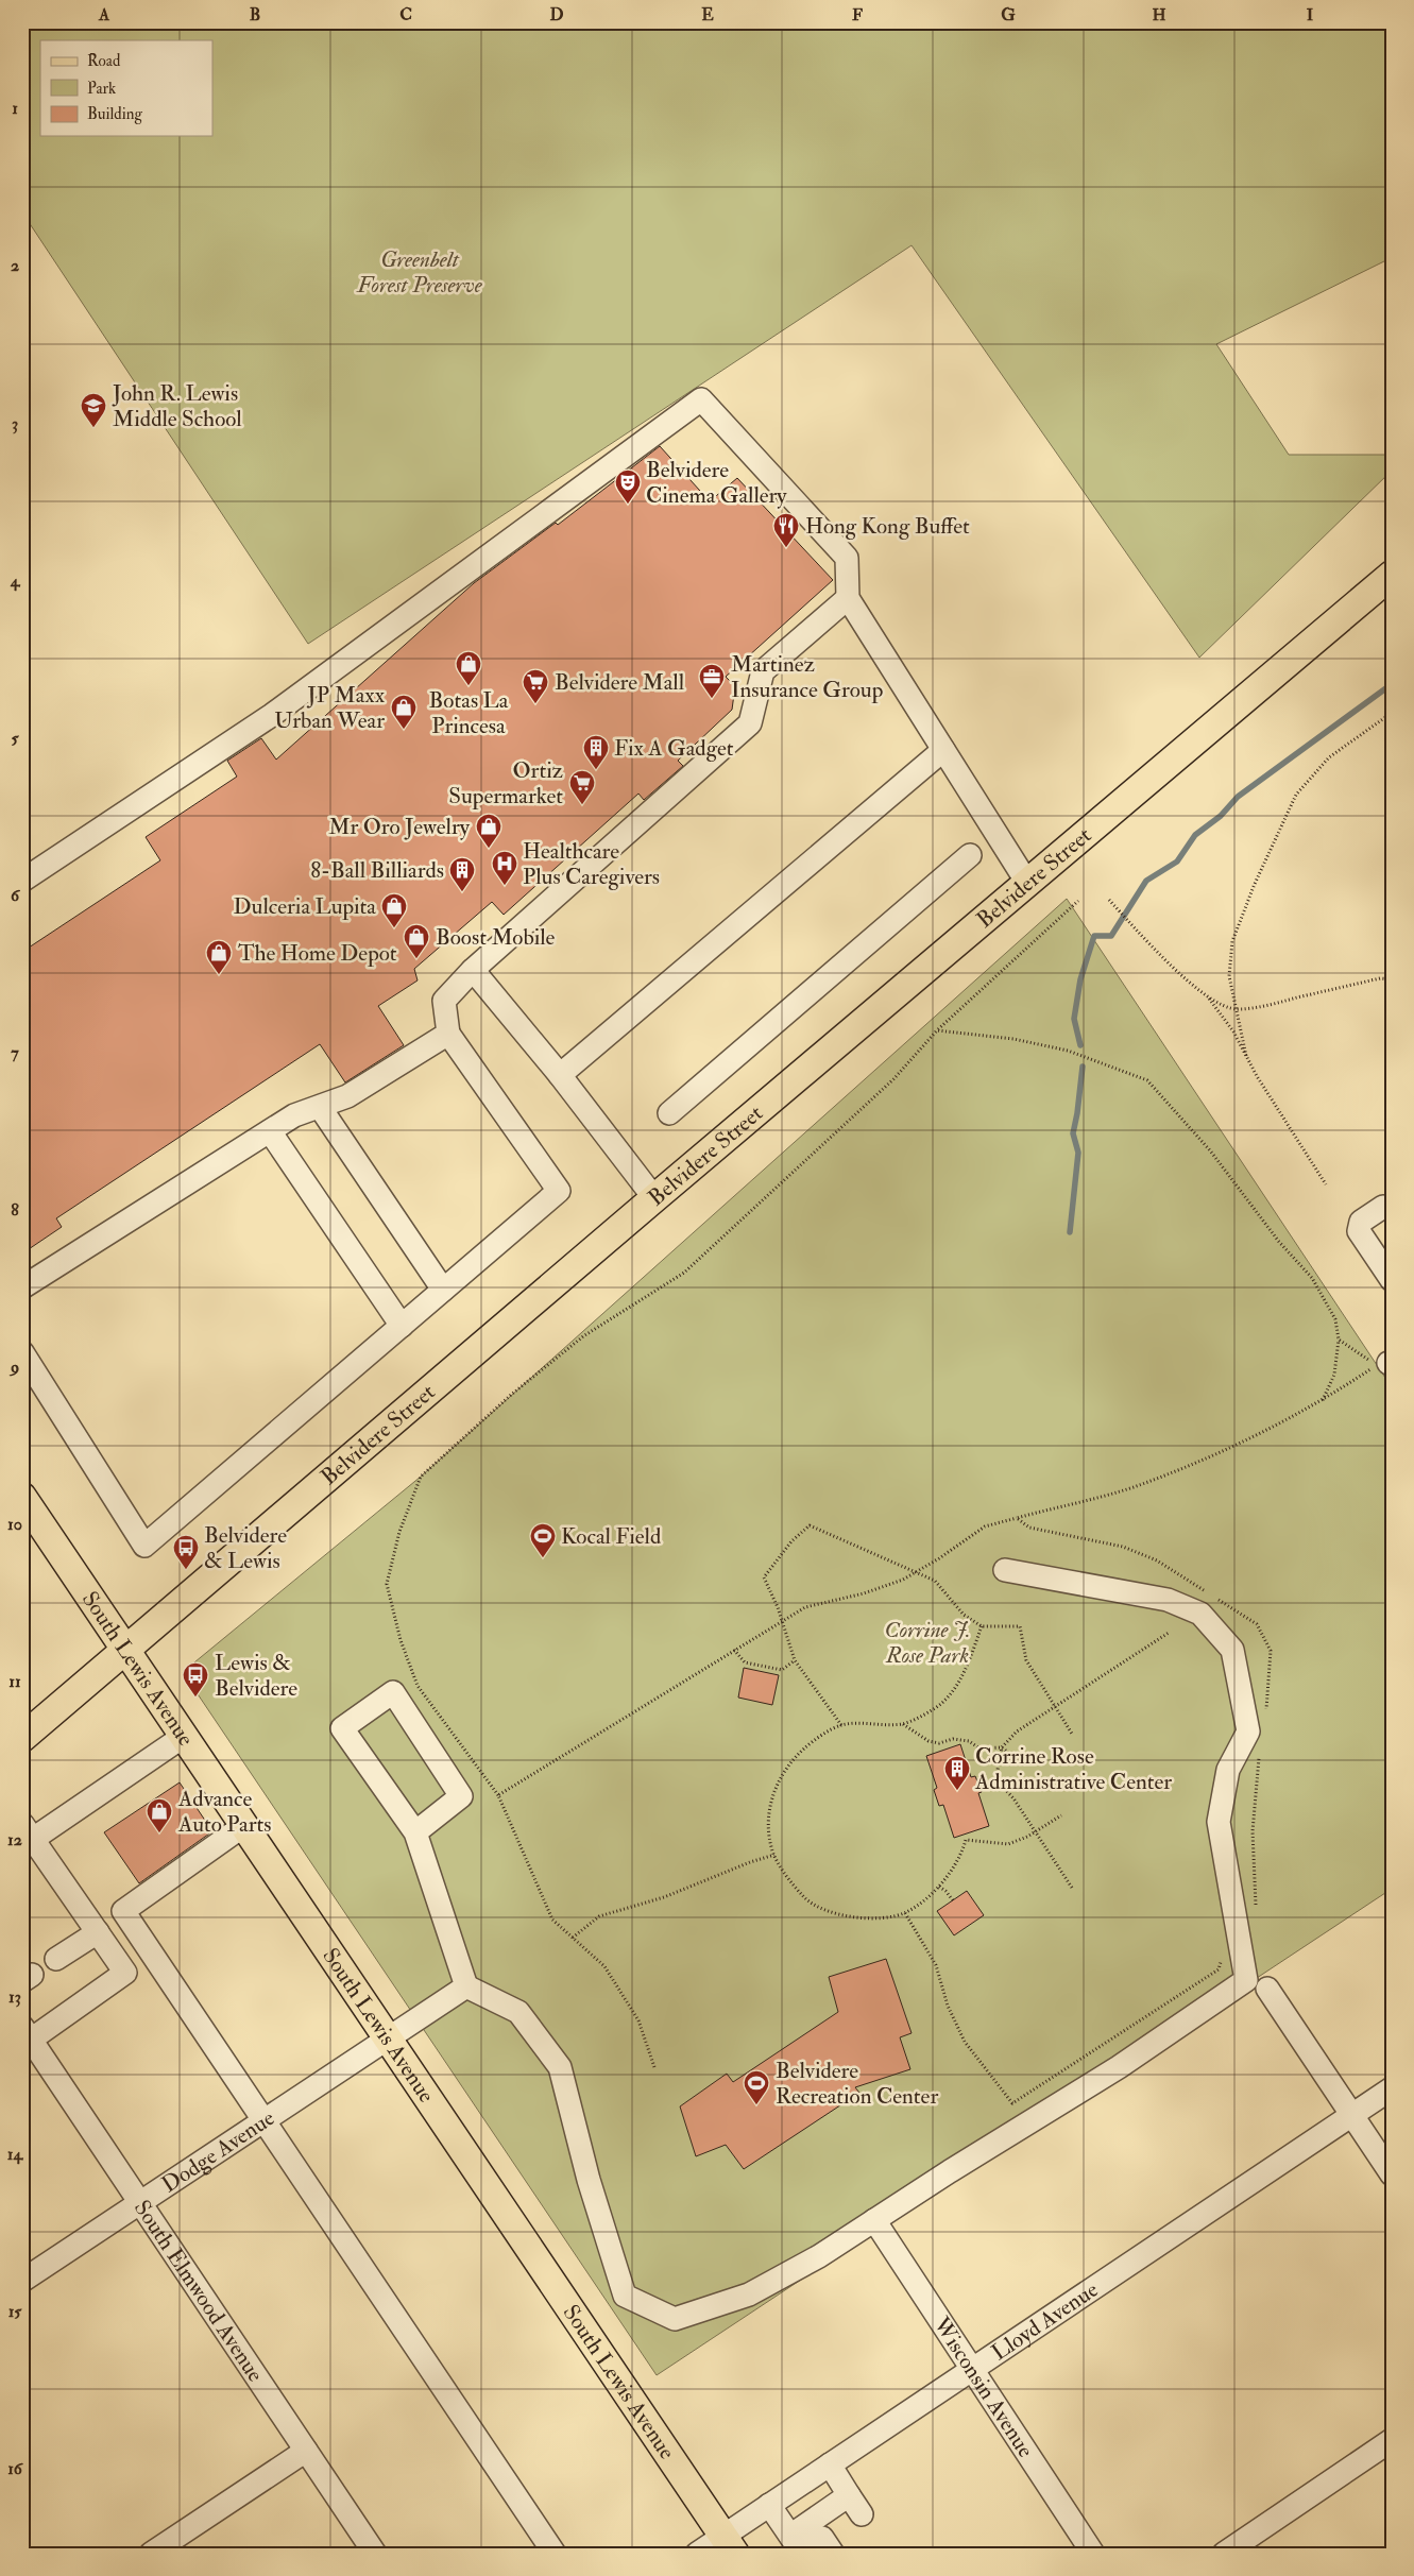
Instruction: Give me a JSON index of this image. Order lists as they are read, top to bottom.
{
  "streets": {
    "main road": ["Belvidere Street", "South Lewis Avenue"],
    "street": [
      "Dodge Avenue",
      "South Elmwood Avenue",
      "Lloyd Avenue",
      "Wisconsin Avenue"
    ]
  },
  "crossings": [
    ["Belvidere Street", "South Lewis Avenue"],
    ["South Lewis Avenue", "Dodge Avenue"],
    ["South Lewis Avenue", "Lloyd Avenue"],
    ["Dodge Avenue", "South Elmwood Avenue"],
    ["Lloyd Avenue", "Wisconsin Avenue"]
  ],
  "parks": ["Greenbelt Forest Preserve", "Corrine J. Rose Park"],
  "places": {
    "school or university": ["John R. Lewis Middle School"],
    "theatre": ["Belvidere Cinema Gallery"],
    "restaurant": ["Hong Kong Buffet"],
    "shop": [
      "Botas La Princesa",
      "JP Maxx Urban Wear",
      "Mr Oro Jewelry",
      "Dulceria Lupita",
      "Boost Mobile",
      "The Home Depot",
      "Advance Auto Parts"
    ],
    "office": ["Martinez Insurance Group"],
    "supermarket": ["Belvidere Mall", "Ortiz Supermarket"],
    "building": ["Fix A Gadget", "8-Ball Billiards", "Corrine Rose Administrative Center"],
    "hospital": ["Healthcare Plus Caregivers"],
    "sports": ["Kocal Field", "Belvidere Recreation Center"],
    "bus stop": ["Belvidere & Lewis", "Lewis & Belvidere"]
  },
  "legend": ["Road", "Park", "Building"],
  "grid": {
    "columns": [
      "A",
      "B",
      "C",
      "D",
      "E",
      "F",
      "G",
      "H",
      "I"
    ],
    "rows": [
      "1",
      "2",
      "3",
      "4",
      "5",
      "6",
      "7",
      "8",
      "9",
      "10",
      "11",
      "12",
      "13",
      "14",
      "15",
      "16"
    ]
  }
}
